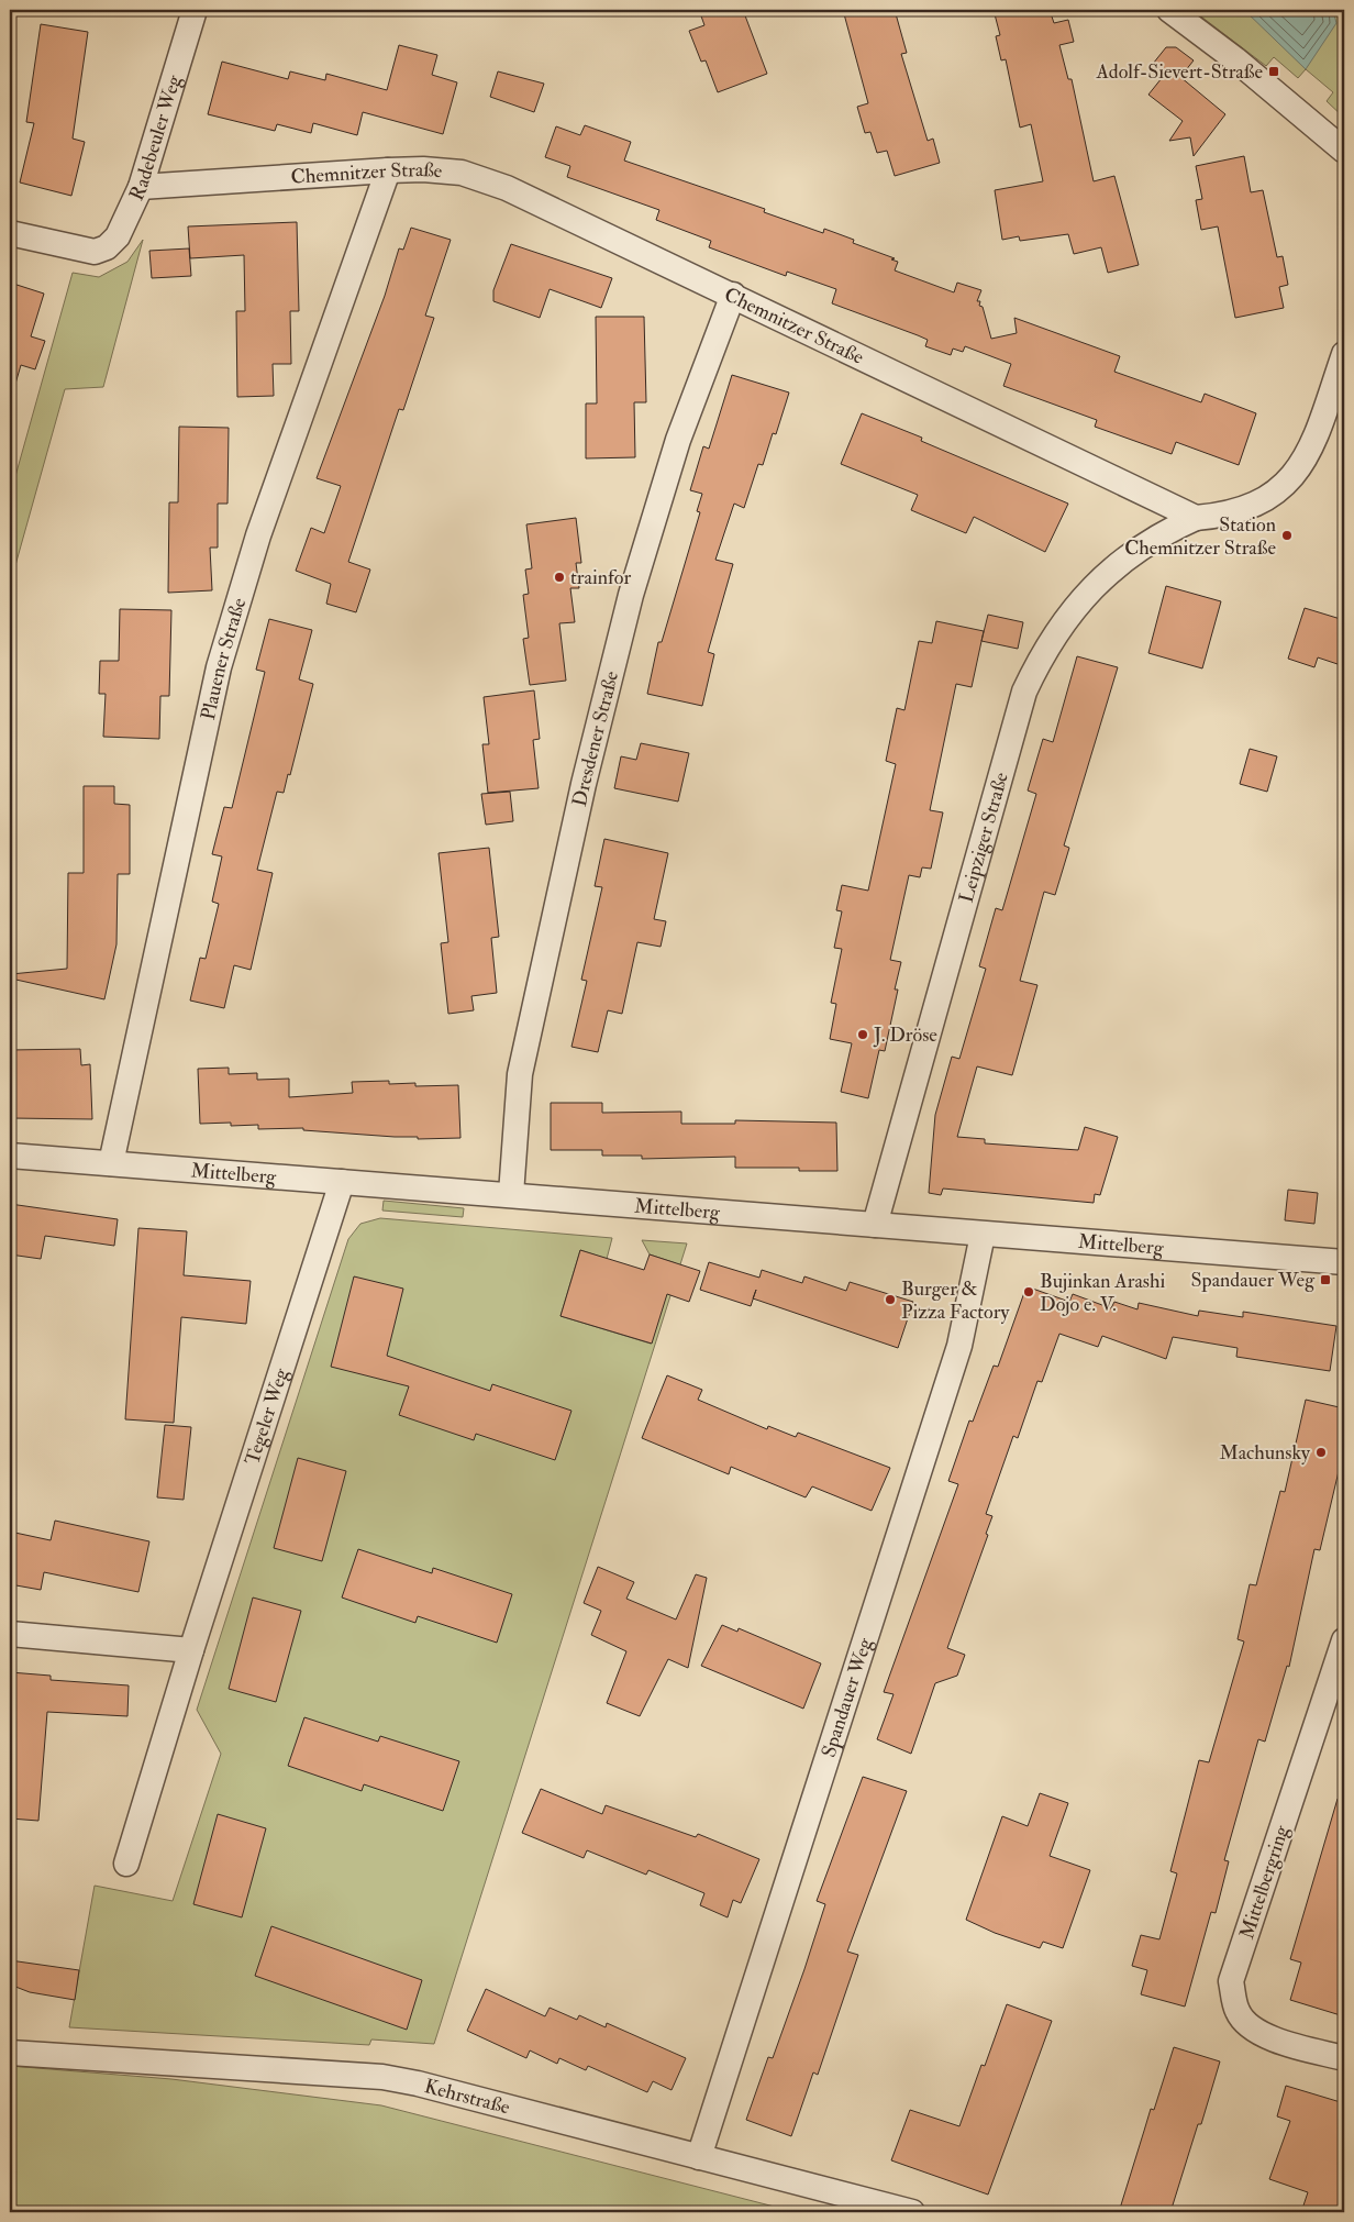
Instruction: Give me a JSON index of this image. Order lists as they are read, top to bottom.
{
  "streets": {
    "street": [
      "Radebeuler Weg",
      "Chemnitzer Straße",
      "Plauener Straße",
      "Dresdener Straße",
      "Leipziger Straße",
      "Mittelberg",
      "Tegeler Weg",
      "Spandauer Weg",
      "Mittelbergring",
      "Kehrstraße"
    ]
  },
  "crossings": [
    ["Radebeuler Weg", "Chemnitzer Straße"],
    ["Chemnitzer Straße", "Plauener Straße"],
    ["Chemnitzer Straße", "Dresdener Straße"],
    ["Chemnitzer Straße", "Leipziger Straße"],
    ["Plauener Straße", "Mittelberg"],
    ["Dresdener Straße", "Mittelberg"],
    ["Leipziger Straße", "Mittelberg"],
    ["Mittelberg", "Tegeler Weg"],
    ["Mittelberg", "Spandauer Weg"],
    ["Spandauer Weg", "Kehrstraße"]
  ],
  "places": {
    "transit": ["Adolf-Sievert-Straße", "Spandauer Weg"],
    "other": [
      "Station Chemnitzer Straße",
      "trainfor",
      "J. Dröse",
      "Bujinkan Arashi Dojo e. V.",
      "Burger & Pizza Factory",
      "Machunsky"
    ]
  }
}
